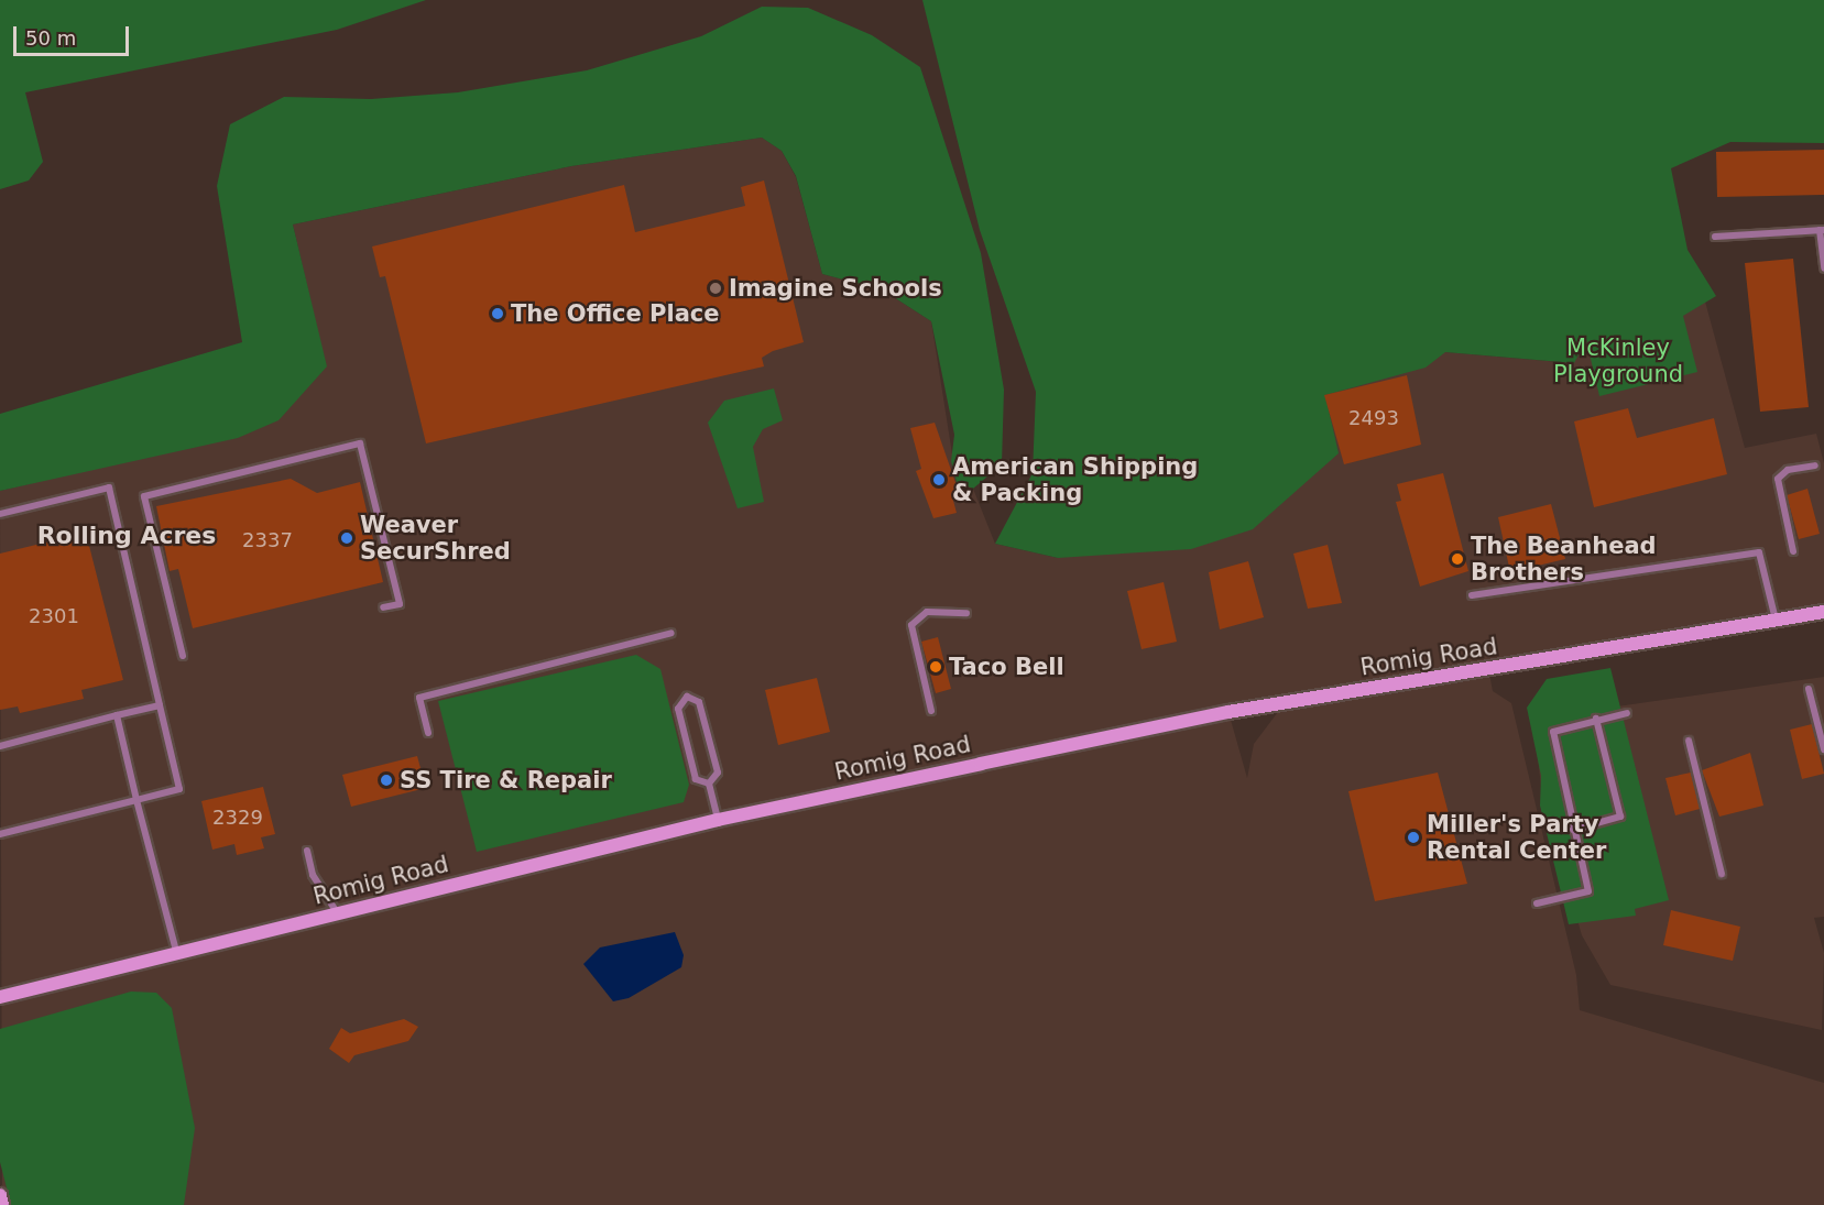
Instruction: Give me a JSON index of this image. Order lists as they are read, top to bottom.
{
  "streets": {
    "street": ["Romig Road"]
  },
  "districts": ["Rolling Acres"],
  "parks": ["McKinley Playground"],
  "places": [
    "Imagine Schools",
    "The Office Place",
    "American Shipping & Packing",
    "Weaver SecurShred",
    "The Beanhead Brothers",
    "Taco Bell",
    "SS Tire & Repair",
    "Miller's Party Rental Center"
  ],
  "house_numbers": [
    "2493",
    "2337",
    "2301",
    "2329"
  ],
  "scale_bar": "50 m"
}
